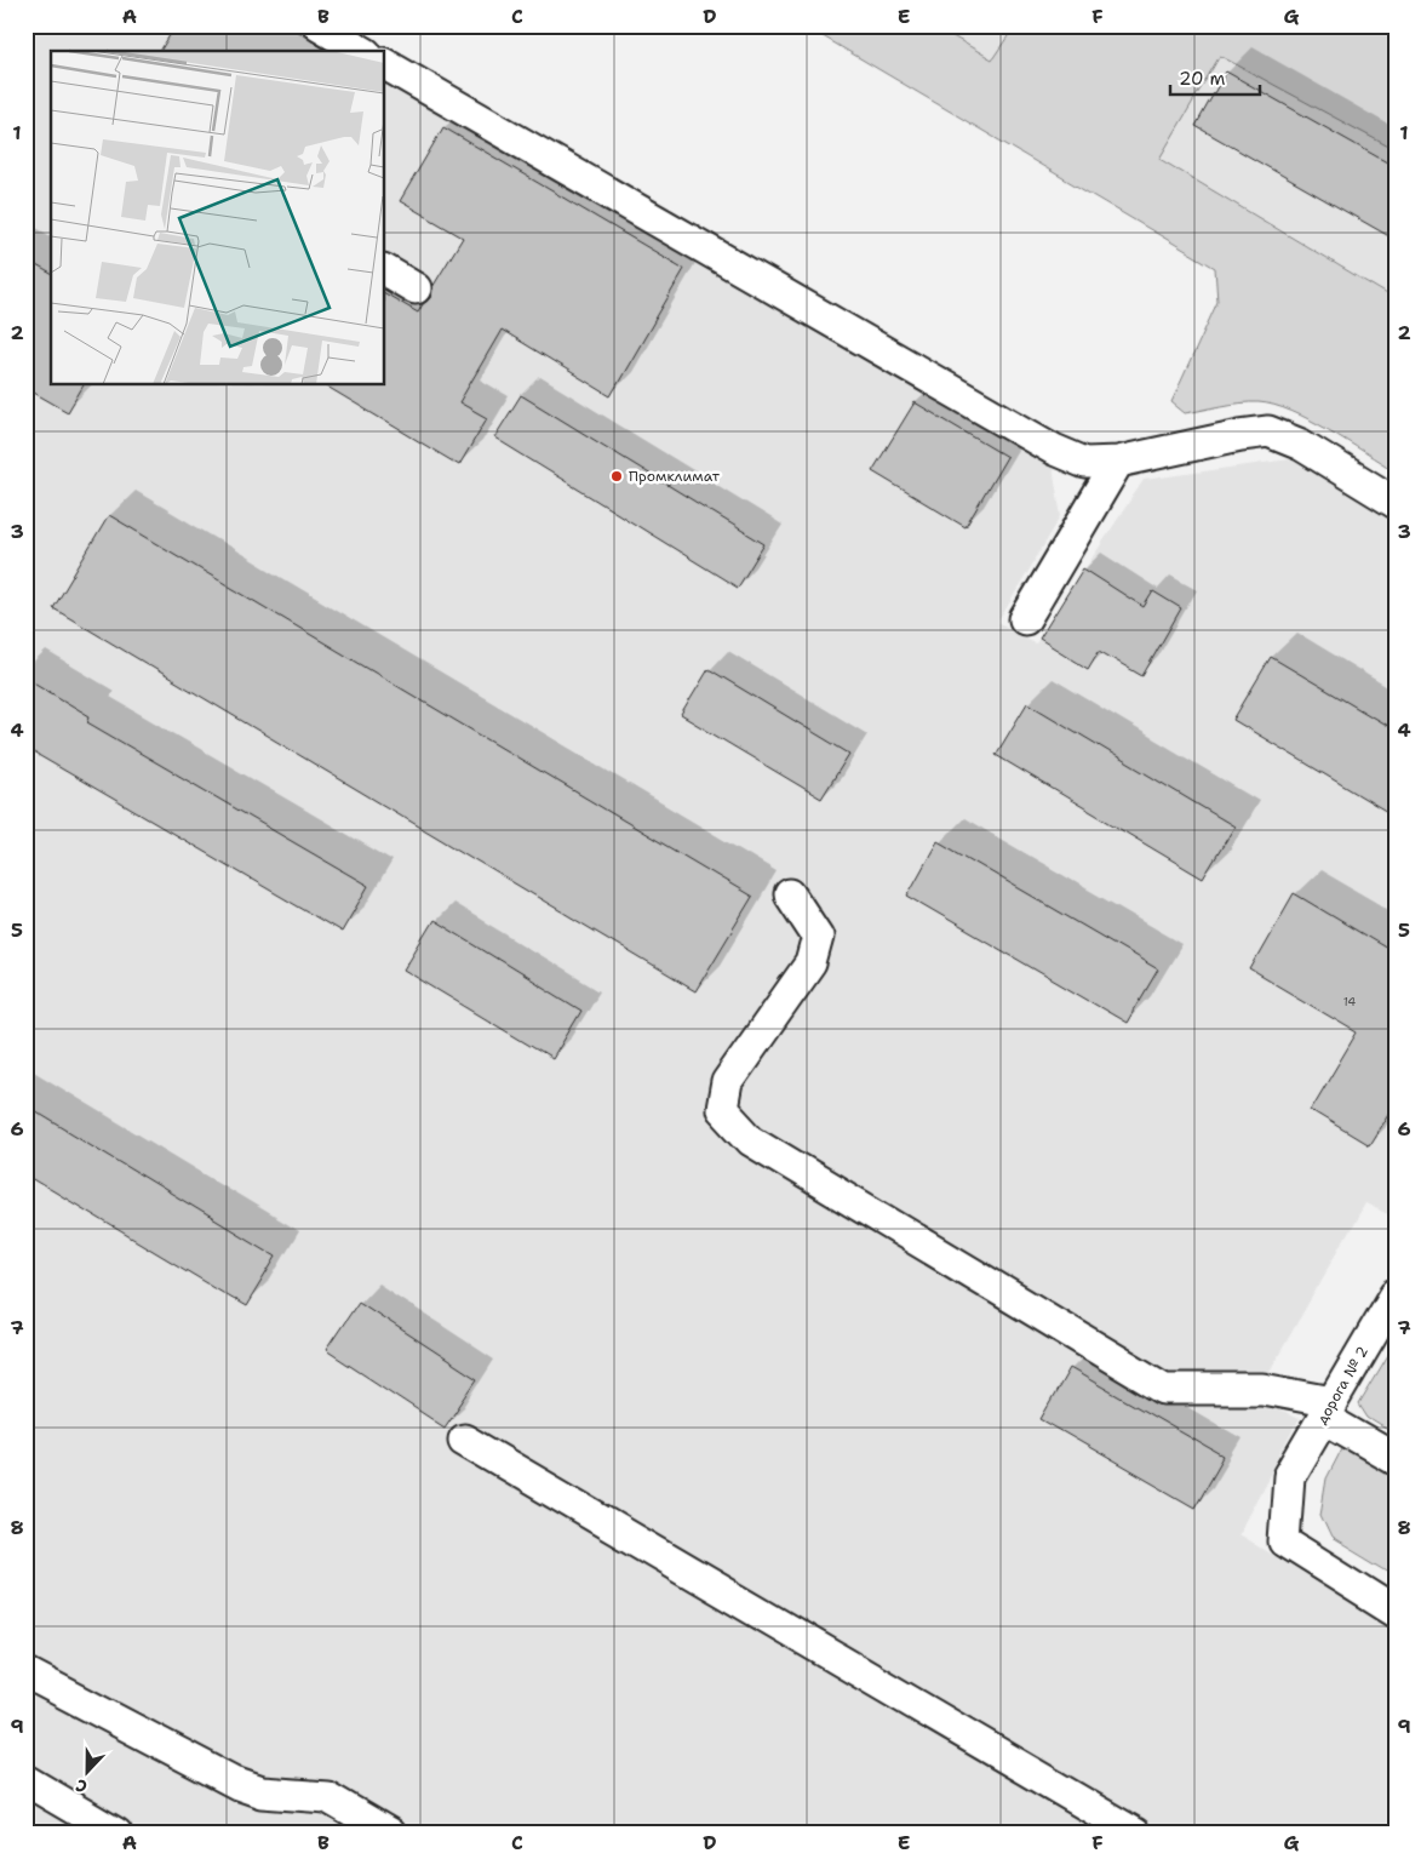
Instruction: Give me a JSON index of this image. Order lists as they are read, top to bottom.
{
  "streets": {
    "street": ["дорога № 2"]
  },
  "places": ["Промклимат"],
  "house_numbers": ["14"],
  "scale_bar": "20 m",
  "north": "bottom",
  "grid": {
    "columns": [
      "A",
      "B",
      "C",
      "D",
      "E",
      "F",
      "G"
    ],
    "rows": [
      "1",
      "2",
      "3",
      "4",
      "5",
      "6",
      "7",
      "8",
      "9"
    ]
  }
}
